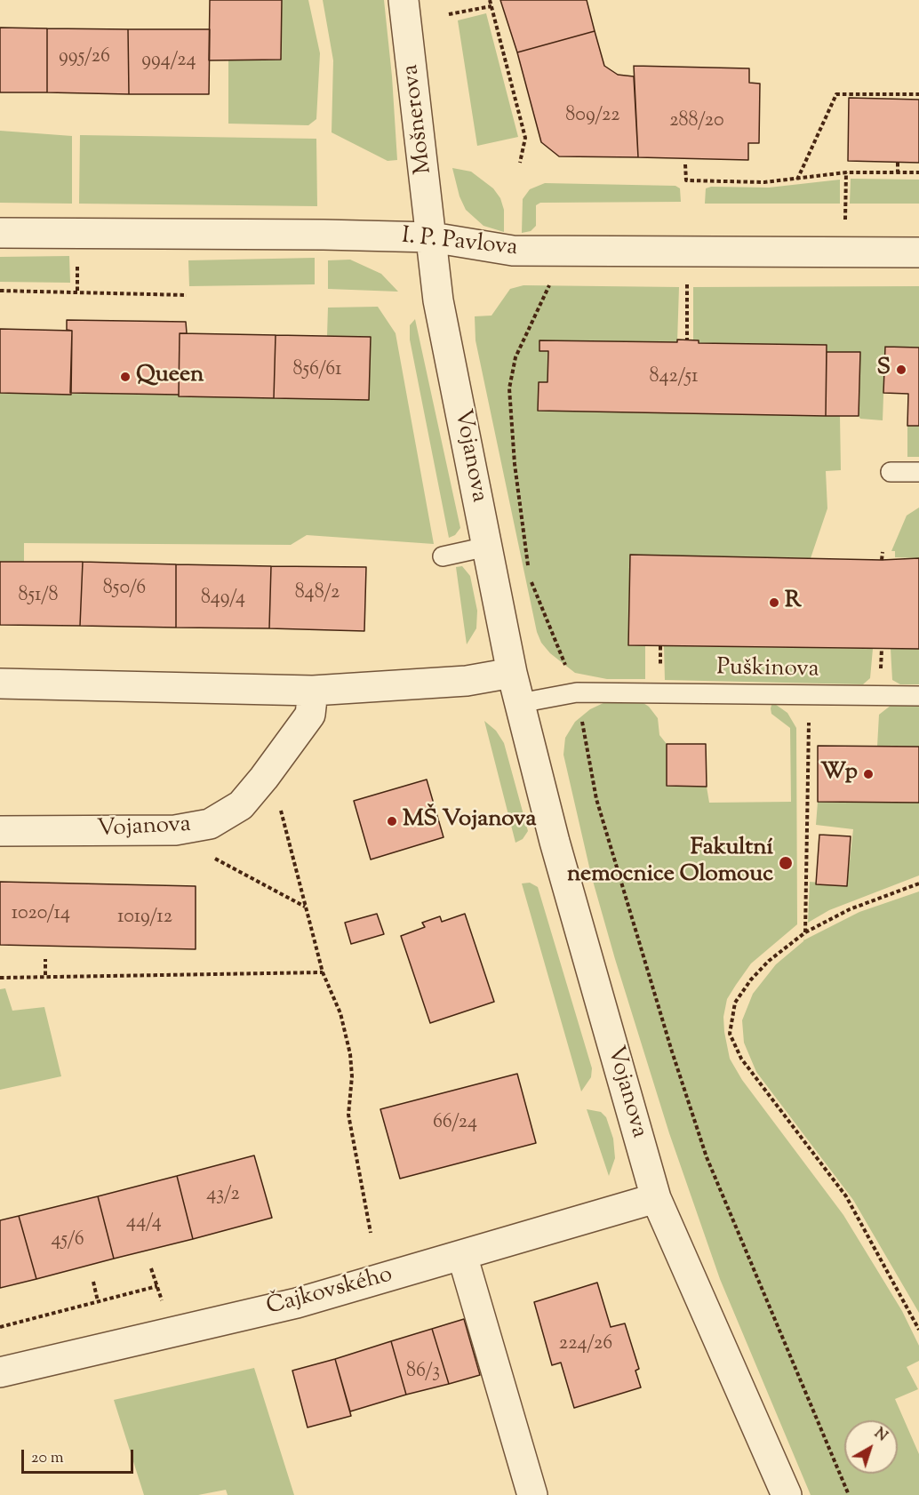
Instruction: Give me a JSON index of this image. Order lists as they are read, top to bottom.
{
  "streets": {
    "street": [
      "Mošnerova",
      "I. P. Pavlova",
      "Vojanova",
      "Čajkovského"
    ],
    "lane": ["Puškinova"]
  },
  "crossings": [
    ["Mošnerova", "I. P. Pavlova"],
    ["Mošnerova", "Vojanova"],
    ["I. P. Pavlova", "Vojanova"],
    ["Vojanova", "Puškinova"],
    ["Vojanova", "Čajkovského"]
  ],
  "places": [
    "S",
    "Queen",
    "R",
    "Wp",
    "MŠ Vojanova",
    "Fakultní nemocnice Olomouc"
  ],
  "house_numbers": [
    "995/26",
    "994/24",
    "809/22",
    "288/20",
    "856/61",
    "842/51",
    "850/6",
    "848/2",
    "851/8",
    "849/4",
    "1020/14",
    "1019/12",
    "66/24",
    "43/2",
    "44/4",
    "45/6",
    "224/26",
    "86/3"
  ],
  "scale_bar": "20 m",
  "north": "top right"
}
